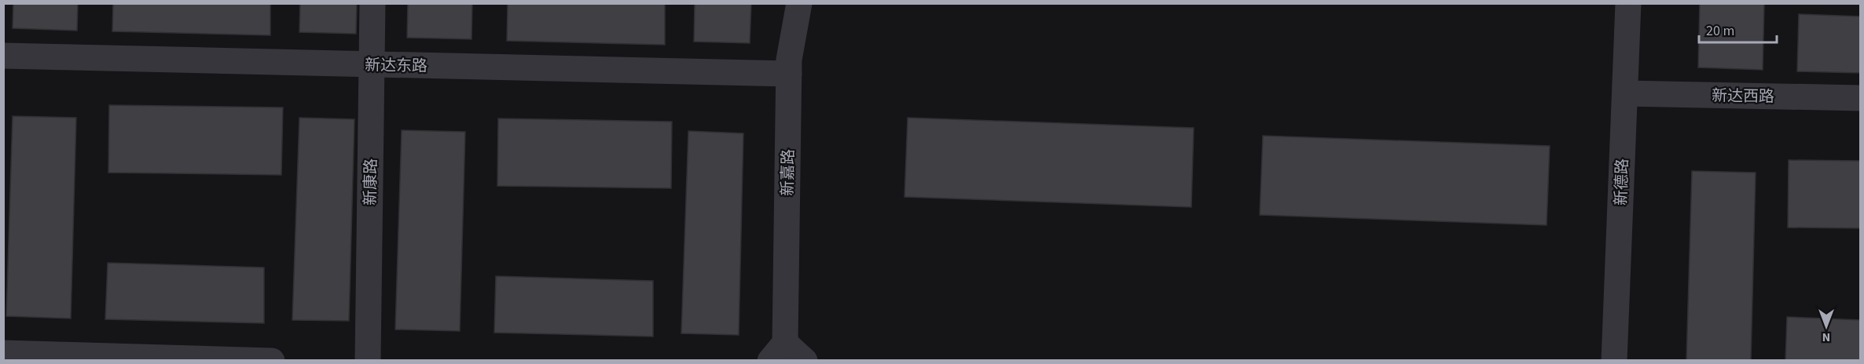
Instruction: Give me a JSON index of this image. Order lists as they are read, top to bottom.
{
  "streets": {
    "street": [
      "新达东路",
      "新达西路",
      "新嘉路",
      "新康路",
      "新德路"
    ]
  },
  "crossings": [
    ["新达东路", "新嘉路"],
    ["新达东路", "新康路"],
    ["新达西路", "新德路"]
  ],
  "scale_bar": "20 m",
  "north": "bottom"
}
